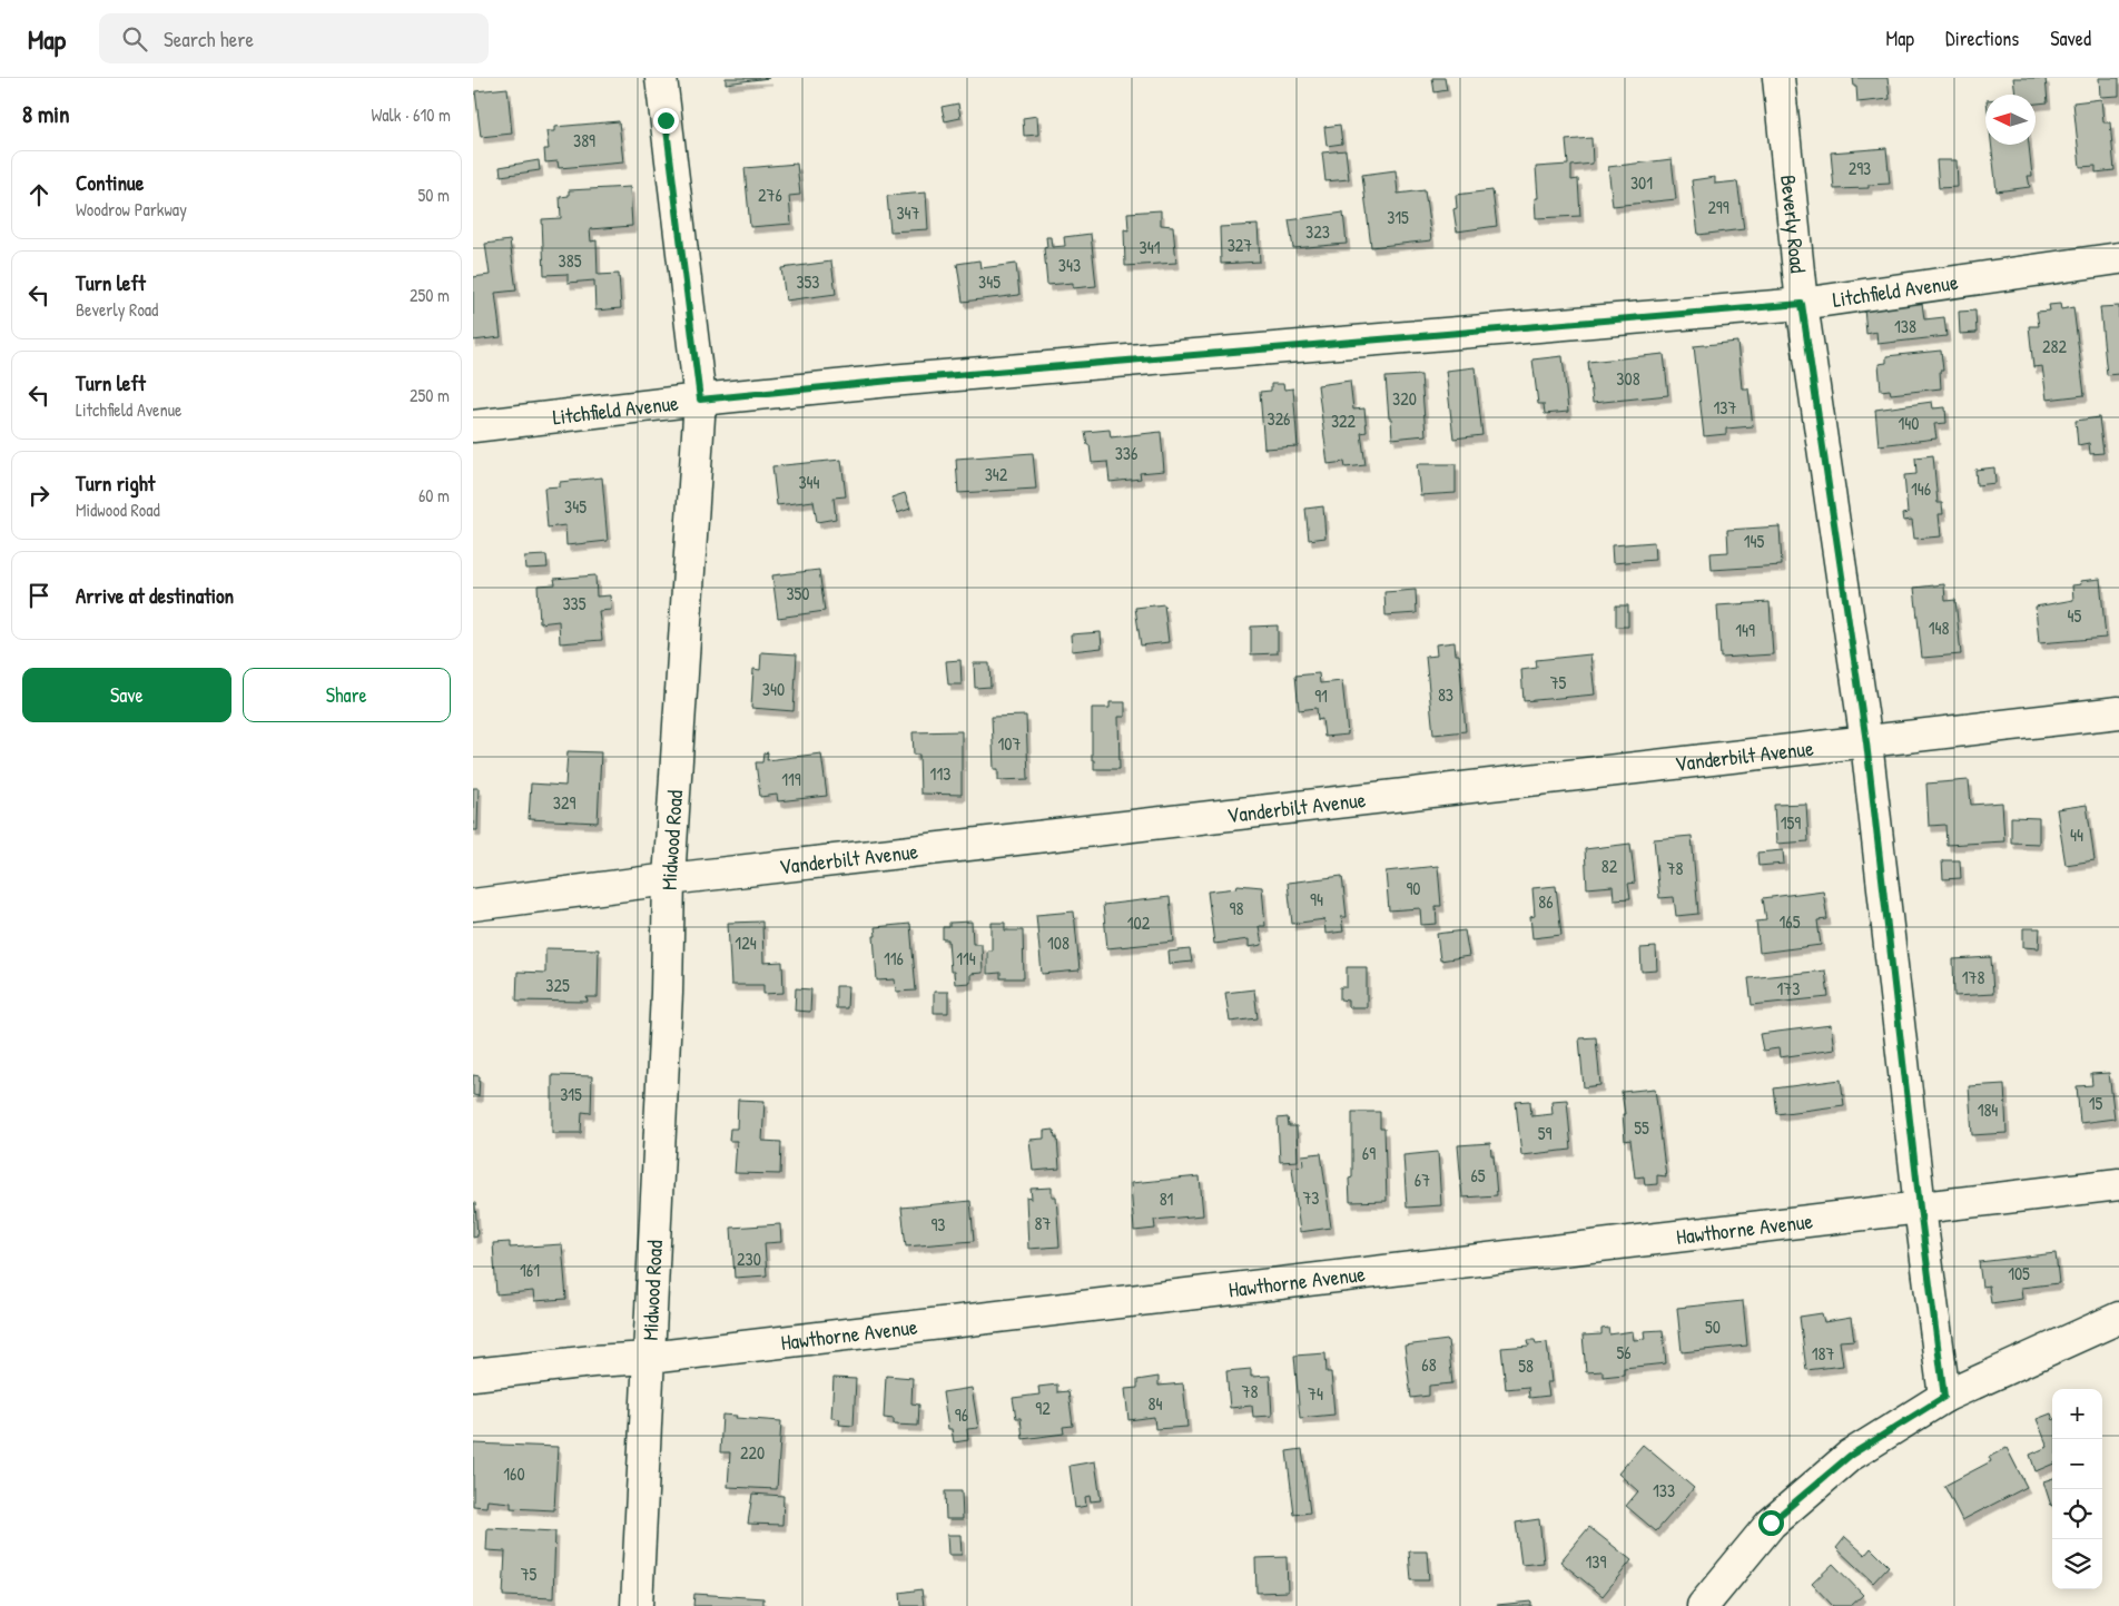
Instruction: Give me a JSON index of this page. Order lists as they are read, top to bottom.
{
  "streets": {
    "street": [
      "Beverly Road",
      "Litchfield Avenue",
      "Vanderbilt Avenue",
      "Midwood Road",
      "Hawthorne Avenue"
    ]
  },
  "crossings": [
    ["Beverly Road", "Litchfield Avenue"],
    ["Beverly Road", "Vanderbilt Avenue"],
    ["Beverly Road", "Hawthorne Avenue"],
    ["Litchfield Avenue", "Midwood Road"],
    ["Vanderbilt Avenue", "Midwood Road"],
    ["Midwood Road", "Hawthorne Avenue"]
  ],
  "house_numbers": [
    "389",
    "293",
    "301",
    "276",
    "299",
    "347",
    "315",
    "323",
    "327",
    "341",
    "385",
    "343",
    "353",
    "345",
    "138",
    "282",
    "308",
    "320",
    "137",
    "326",
    "322",
    "140",
    "336",
    "342",
    "344",
    "146",
    "345",
    "145",
    "350",
    "335",
    "45",
    "148",
    "149",
    "75",
    "340",
    "83",
    "91",
    "107",
    "113",
    "119",
    "329",
    "159",
    "44",
    "82",
    "78",
    "90",
    "94",
    "86",
    "98",
    "165",
    "102",
    "124",
    "108",
    "116",
    "114",
    "178",
    "325",
    "173",
    "315",
    "15",
    "184",
    "55",
    "59",
    "69",
    "65",
    "67",
    "73",
    "81",
    "87",
    "93",
    "230",
    "161",
    "105",
    "50",
    "56",
    "187",
    "68",
    "58",
    "78",
    "74",
    "84",
    "92",
    "96",
    "220",
    "160",
    "133",
    "139",
    "75"
  ],
  "north": "left",
  "page": {
    "header": "Map",
    "search": "Search here",
    "nav": ["Map", "Directions", "Saved"],
    "heading": ["8 min", "Walk · 610 m"],
    "list": [
      ["Continue", "Woodrow Parkway", "50 m"],
      ["Turn left", "Beverly Road", "250 m"],
      ["Turn left", "Litchfield Avenue", "250 m"],
      ["Turn right", "Midwood Road", "60 m"],
      "Arrive at destination"
    ],
    "buttons": ["Save", "Share"],
    "map_buttons": ["+", "−"]
  }
}
